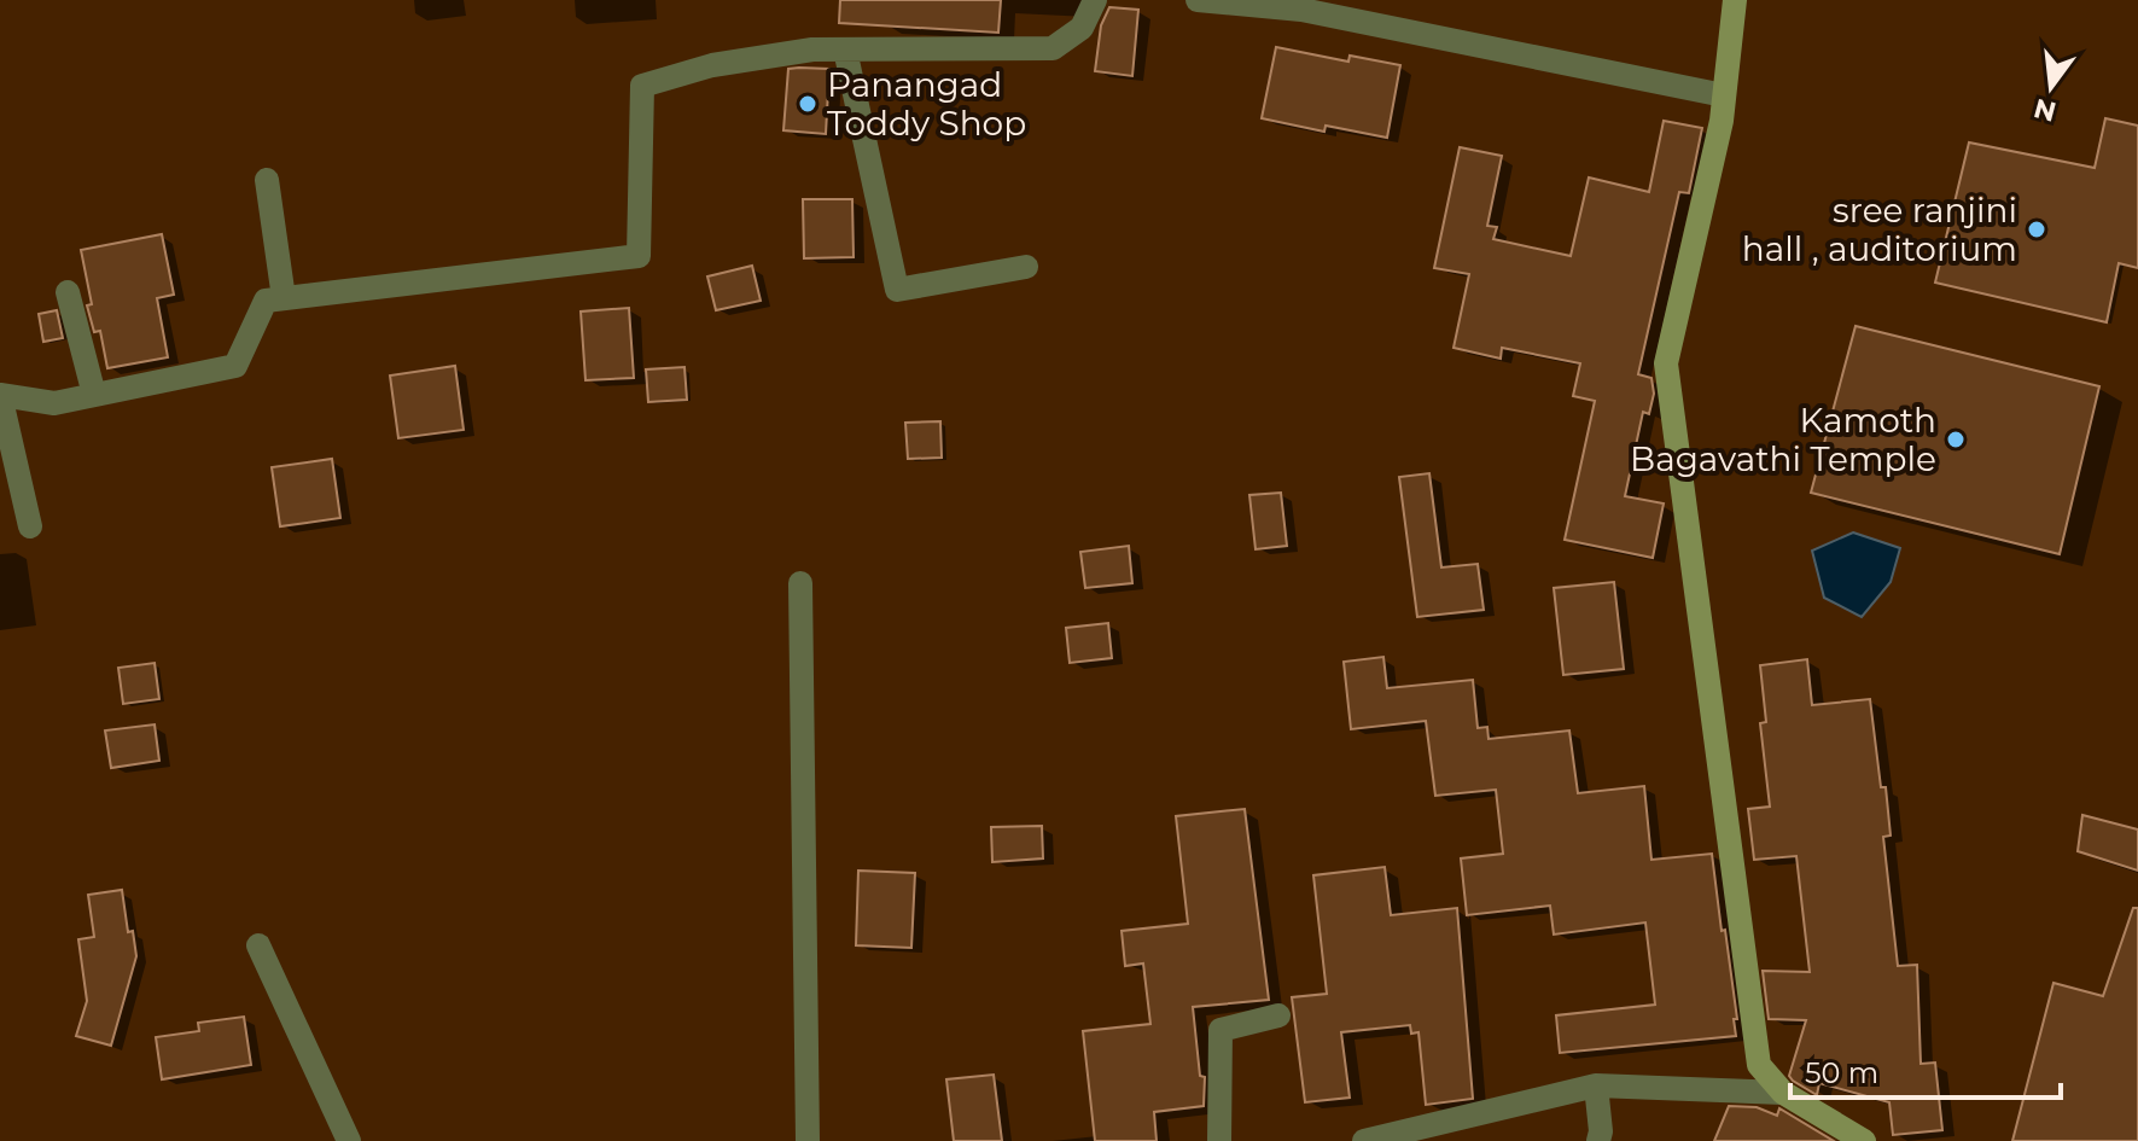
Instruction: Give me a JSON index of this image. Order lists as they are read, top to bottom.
{
  "places": ["Panangad Toddy Shop", "sree ranjini hall , auditorium", "Kamoth Bagavathi Temple"],
  "scale_bar": "50 m",
  "north": "bottom"
}
